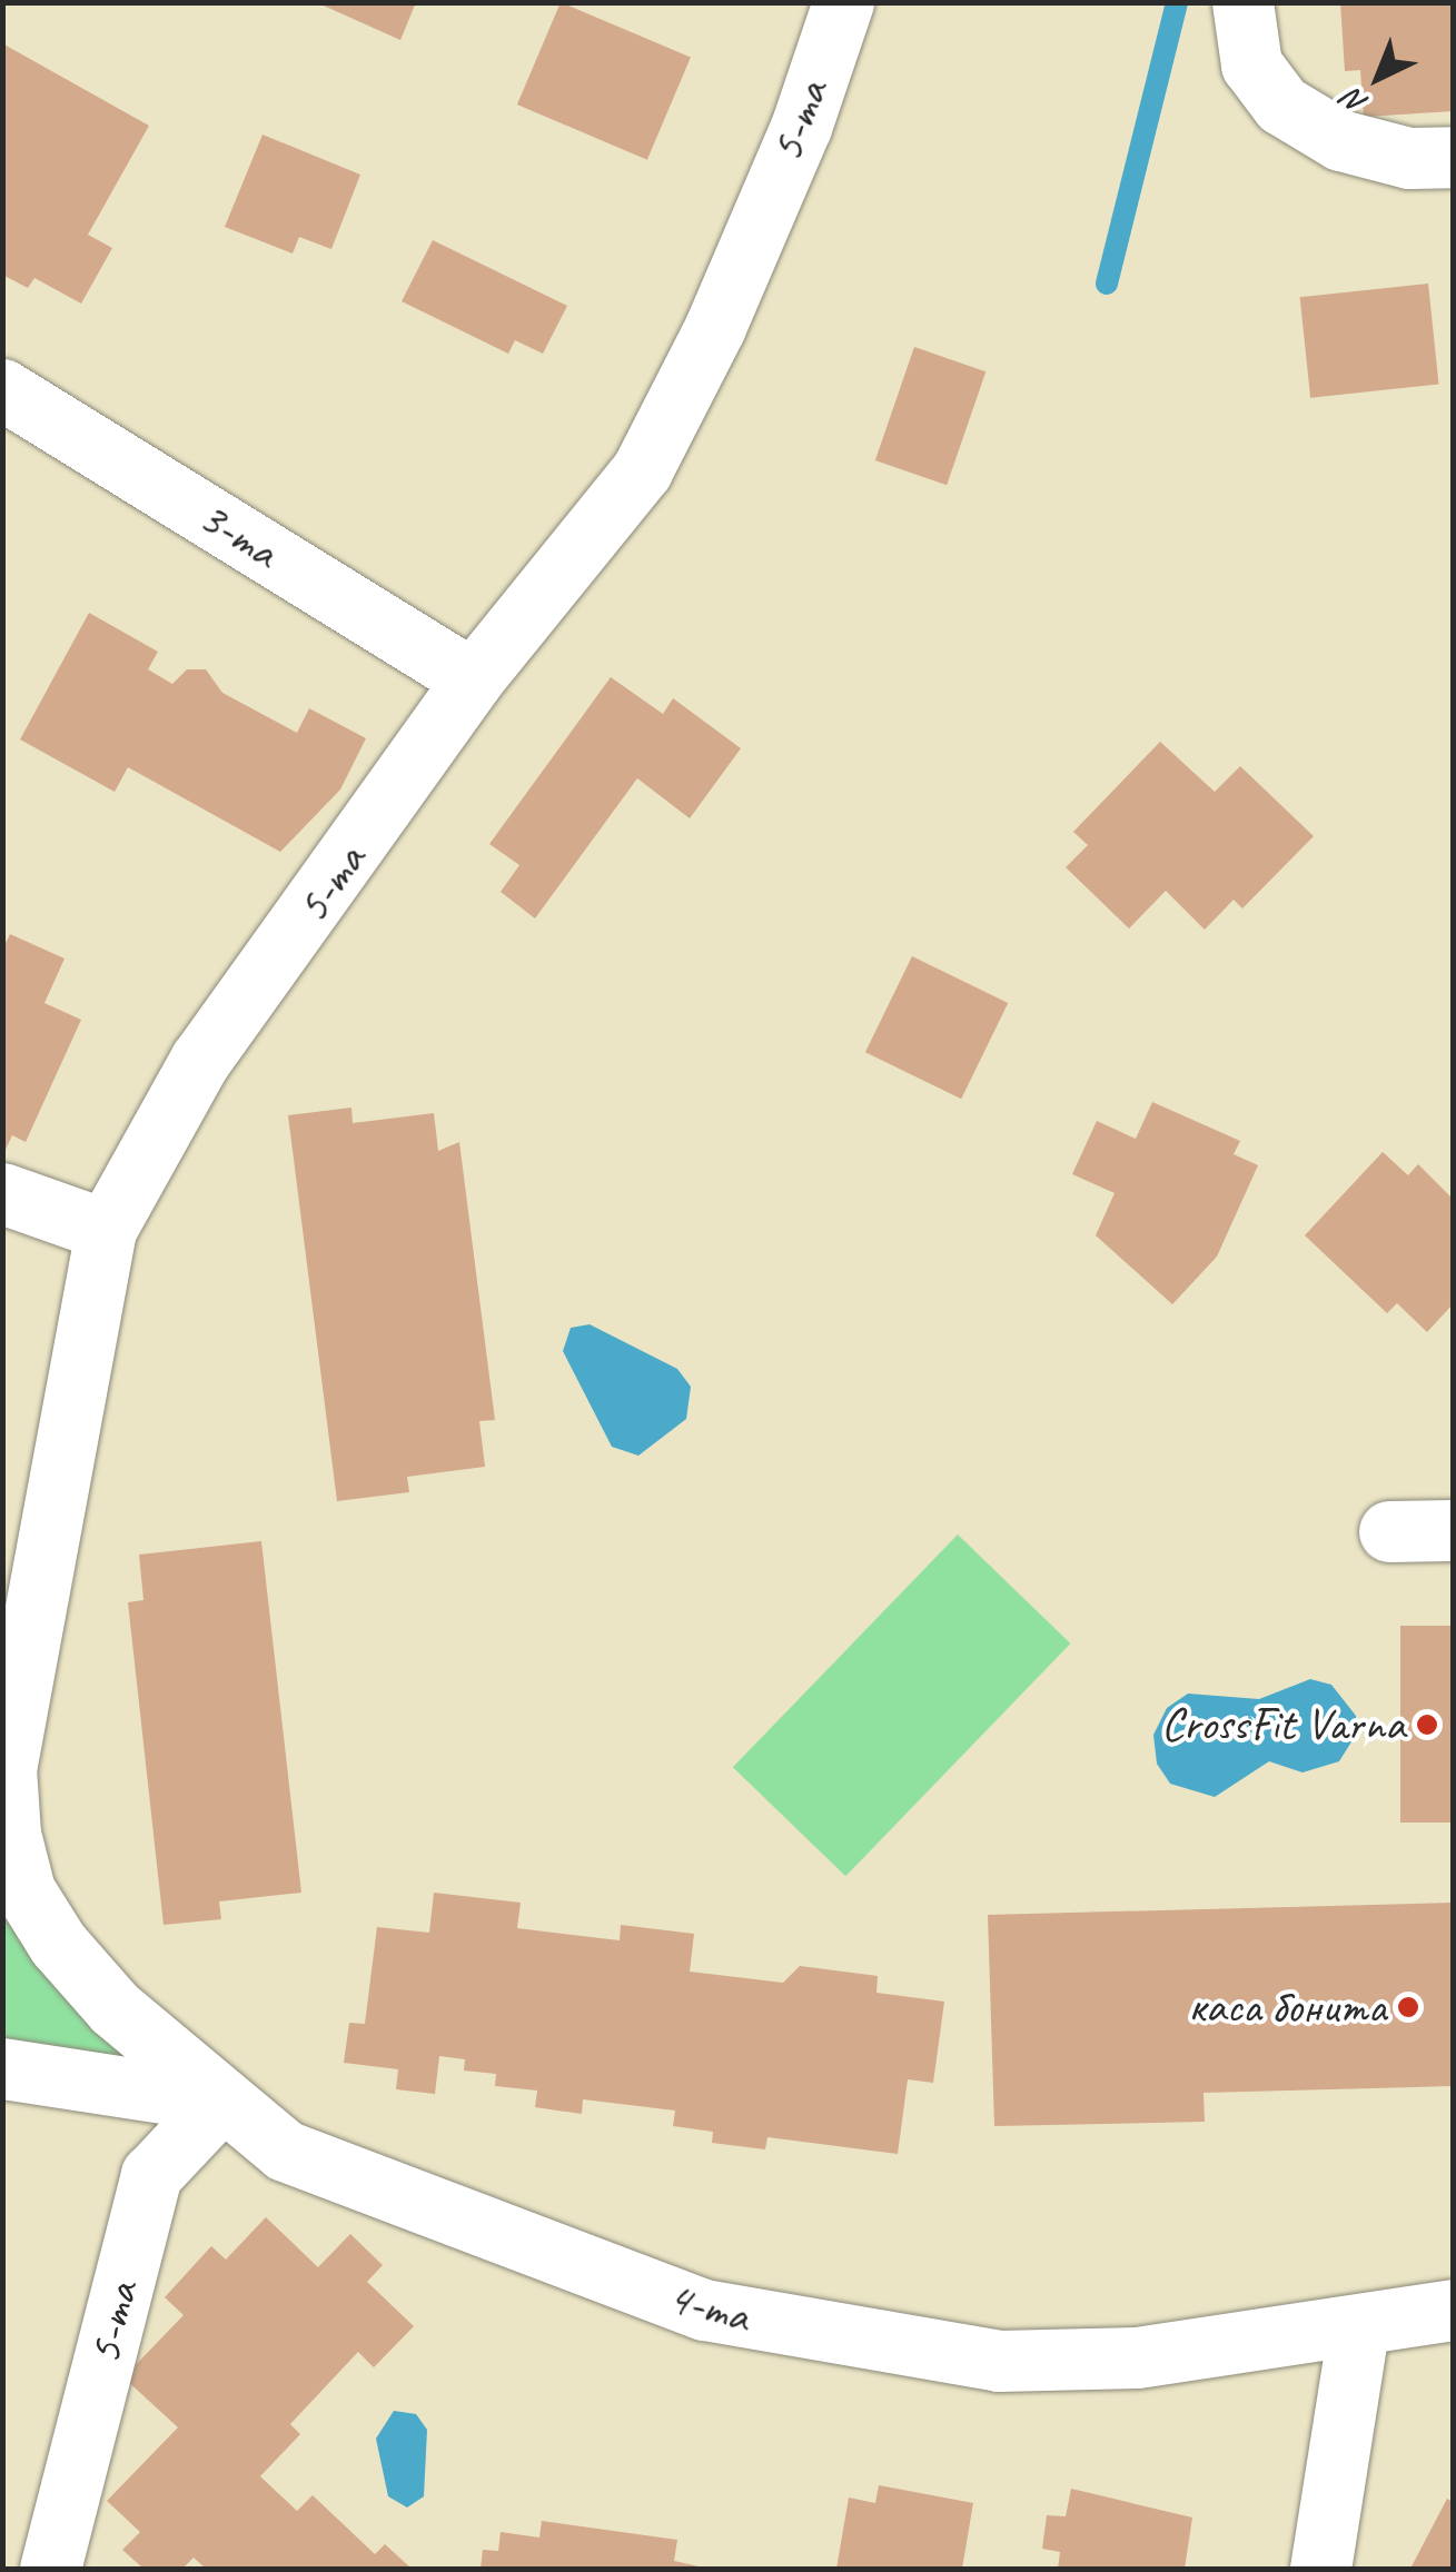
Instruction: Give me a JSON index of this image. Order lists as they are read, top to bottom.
{
  "streets": {
    "street": ["5-та", "3-та", "4-та"]
  },
  "crossings": [
    ["5-та", "3-та"],
    ["5-та", "4-та"]
  ],
  "places": ["CrossFit Varna", "каса бонита"],
  "north": "bottom left"
}
